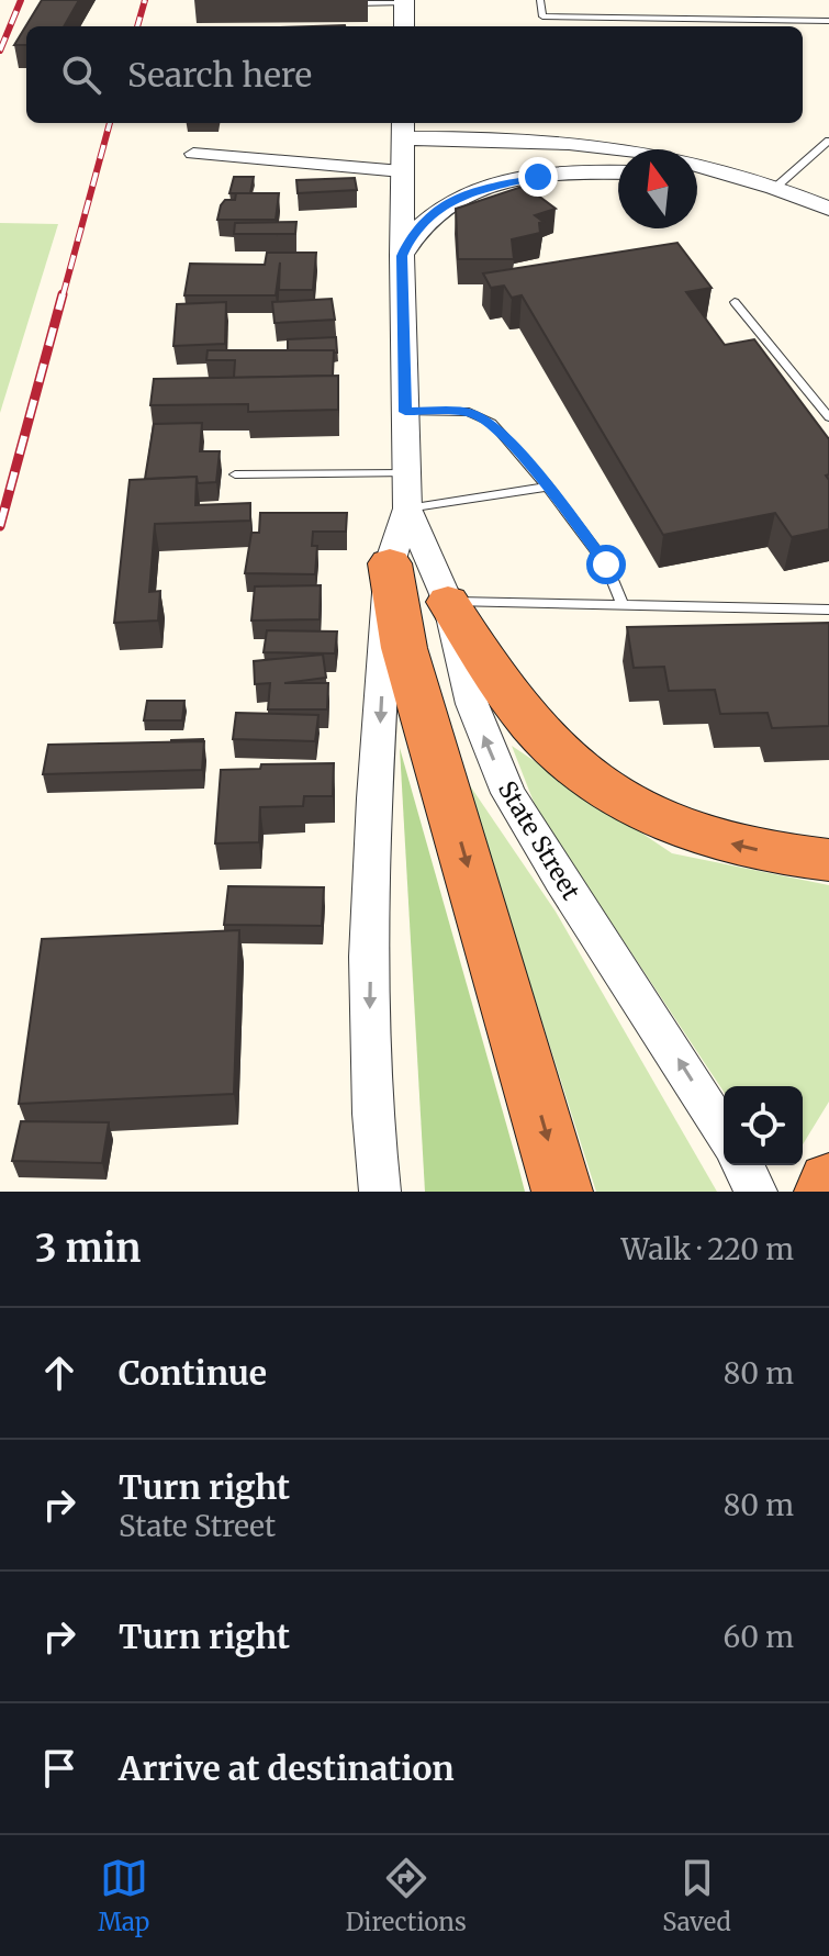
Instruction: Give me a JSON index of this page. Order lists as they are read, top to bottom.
{
  "streets": {
    "street": ["State Street"]
  },
  "north": "top",
  "page": {
    "search": "Search here",
    "heading": ["3 min", "Walk · 220 m"],
    "list": [
      ["Continue", "80 m"],
      ["Turn right", "State Street", "80 m"],
      ["Turn right", "60 m"],
      "Arrive at destination"
    ],
    "nav": ["Map", "Directions", "Saved"]
  }
}
